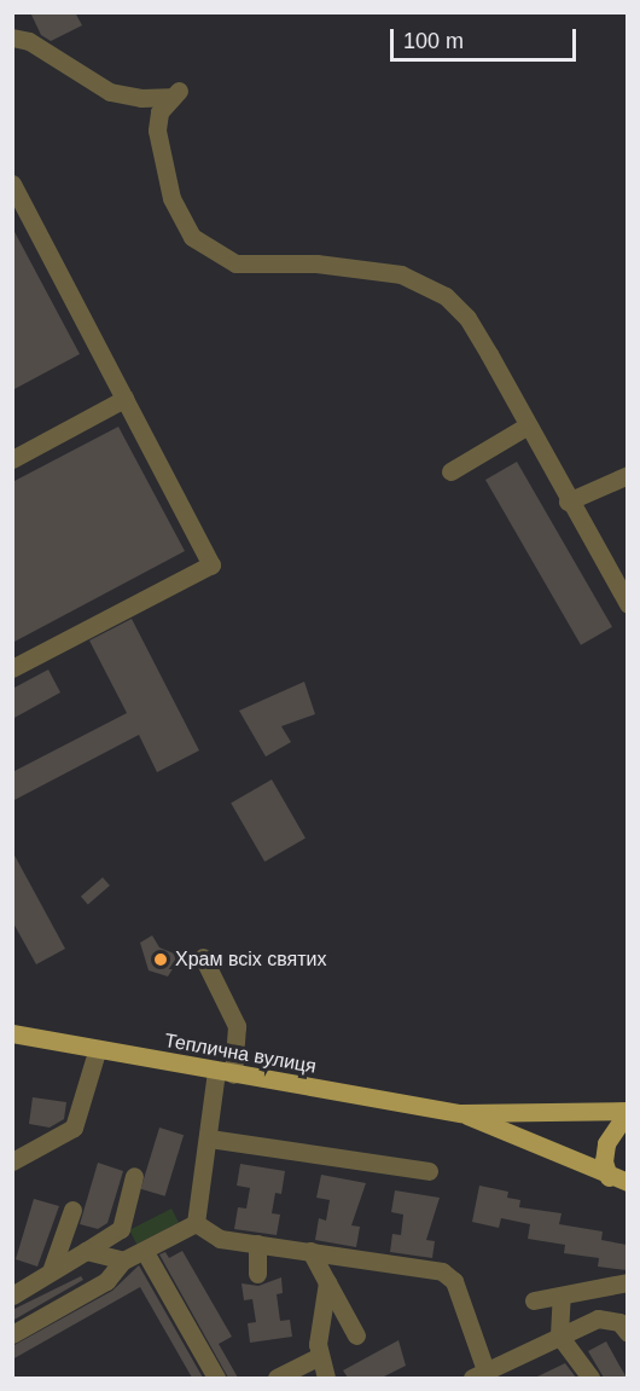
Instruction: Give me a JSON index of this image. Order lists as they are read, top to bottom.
{
  "streets": {
    "main road": ["Теплична вулиця"]
  },
  "places": ["Храм всіх святих"],
  "scale_bar": "100 m"
}
